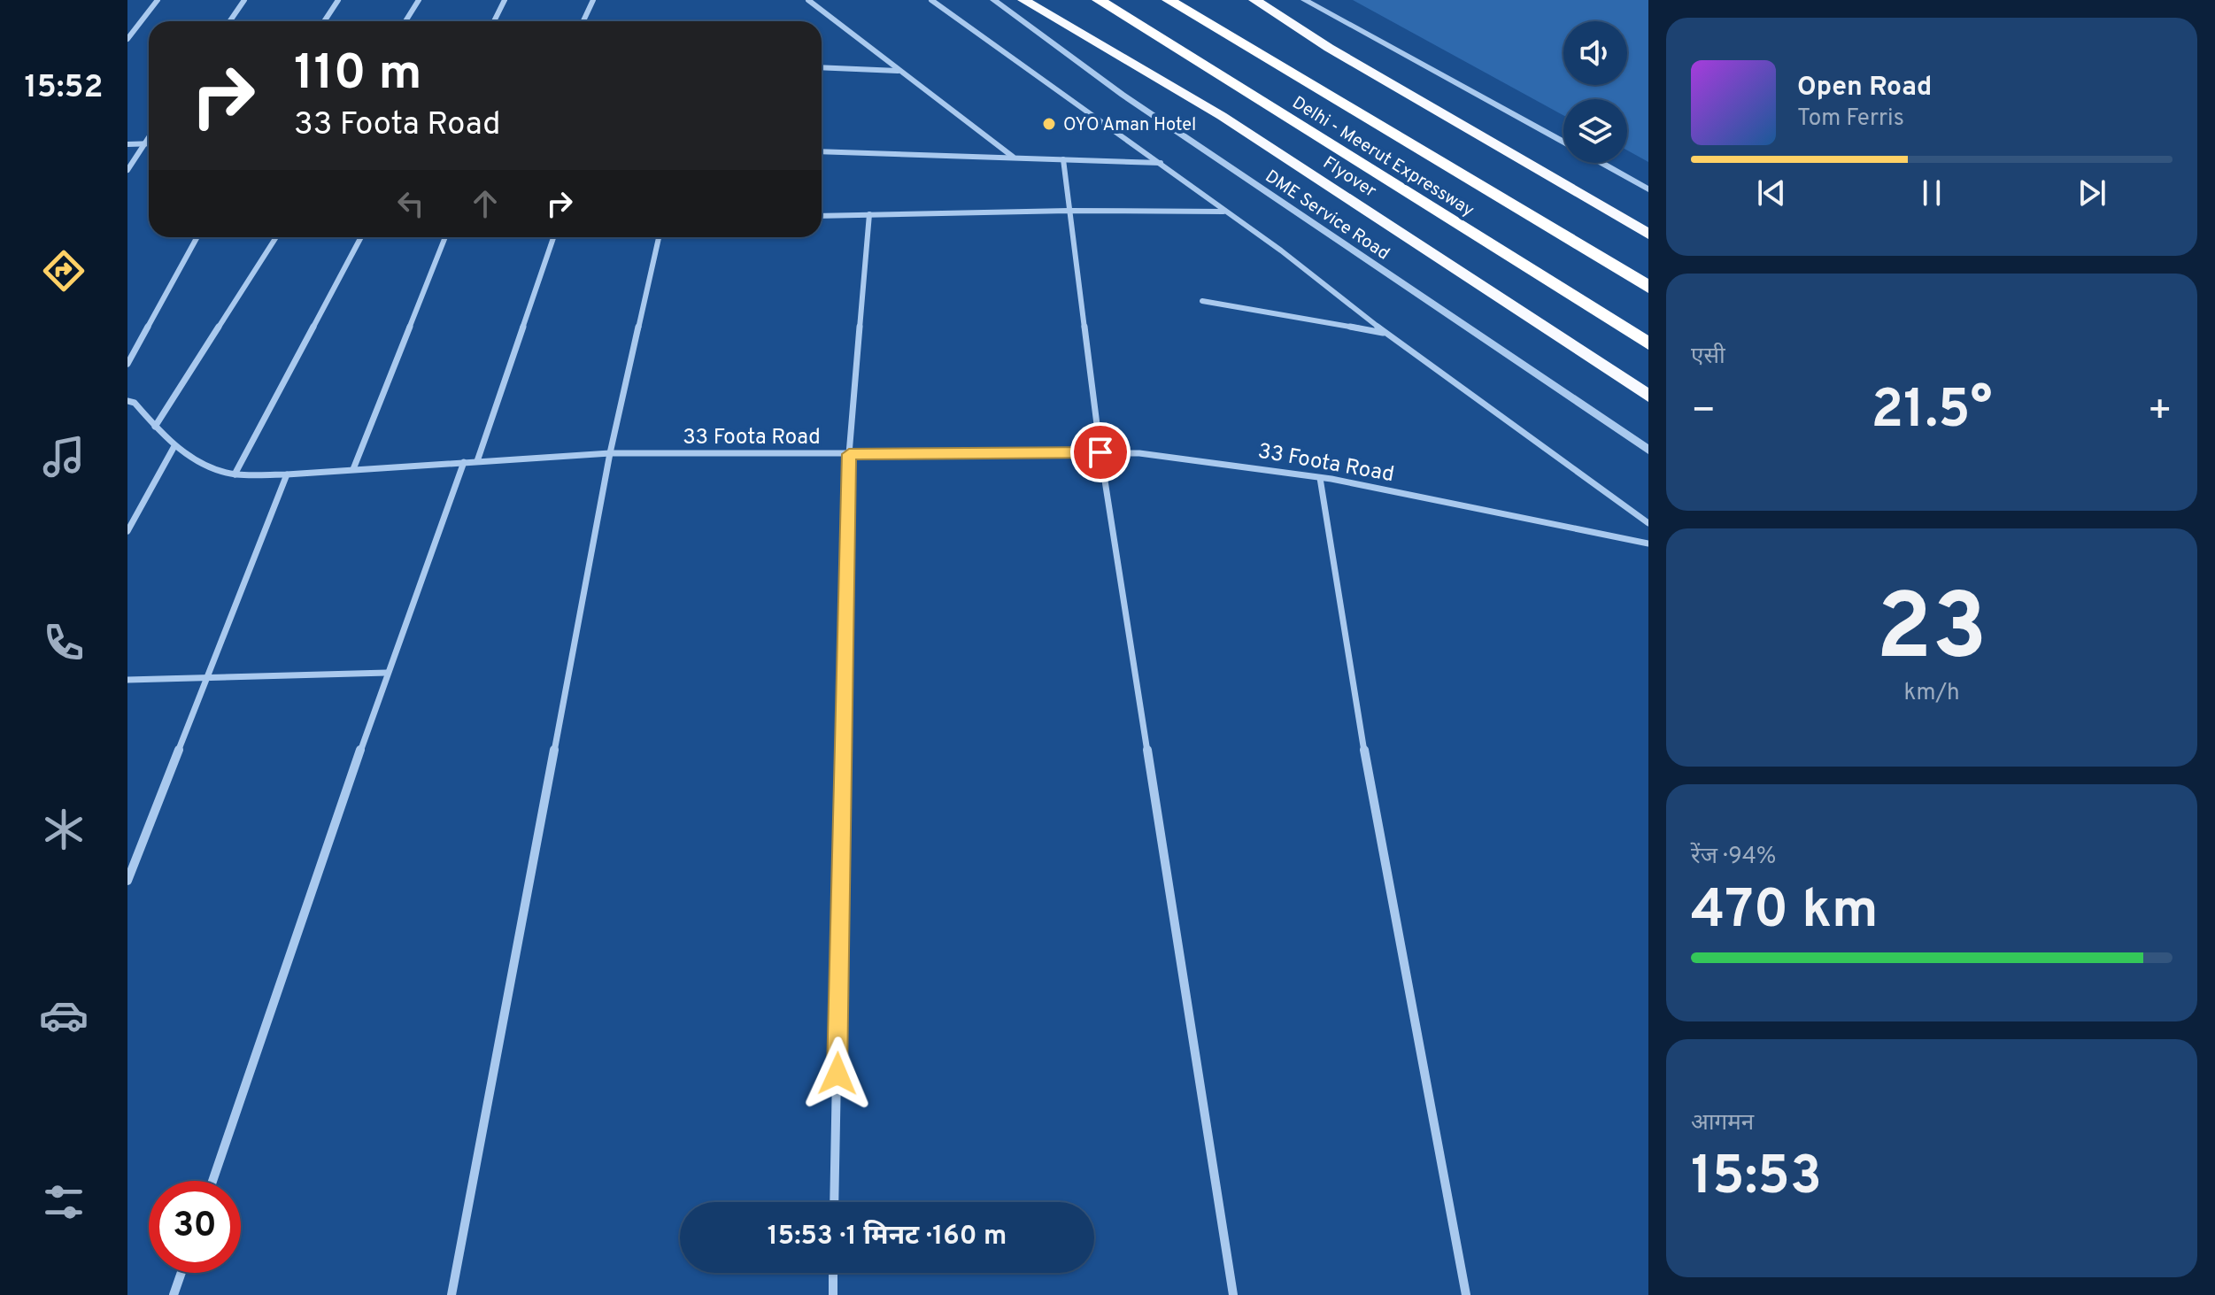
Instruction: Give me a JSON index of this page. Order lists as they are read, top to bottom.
{
  "streets": {
    "highway": ["Delhi - Meerut Expressway", "Flyover"],
    "street": ["DME Service Road", "33 Foota Road"]
  },
  "places": ["OYO Aman Hotel"],
  "page": {
    "tabs": "15:52",
    "turn": ["110 m", "33 Foota Road"],
    "song": ["Open Road", "Tom Ferris"],
    "tile": [
      "एसी",
      ["23", "km/h"],
      ["रेंज · 94%", "470 km"],
      ["आगमन", "15:53"]
    ],
    "heat": ["−", "21.5°", "+"],
    "limit": "30",
    "trip": "15:53 · 1 मिनट · 160 m"
  }
}
